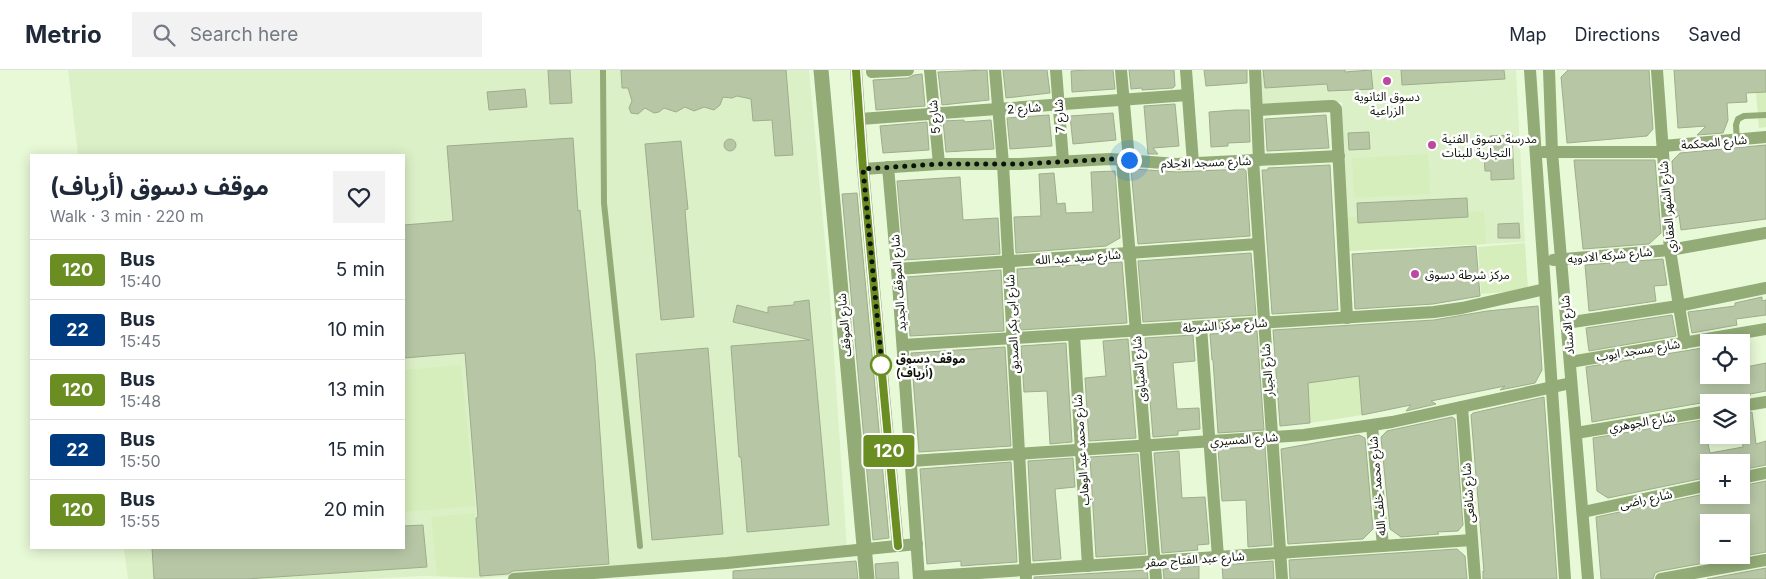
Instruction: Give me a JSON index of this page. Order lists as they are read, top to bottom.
{
  "streets": {
    "street": [
      "شارع 2",
      "شارع 7",
      "شارع 5",
      "شارع المحكمة",
      "شارع مسجد الاحلام",
      "شارع الشهر العقاري",
      "شارع شركه الادويه",
      "شارع سيد عبد الله",
      "شارع الموقف الجديد",
      "شارع ابى بكر الصديق",
      "شارع الموقف",
      "شارع مركز الشرطة",
      "شارع الاستاد",
      "شارع مسجد ايوب",
      "شارع المنياوى",
      "شارع الجيار",
      "شارع الجوهري",
      "شارع المسيري",
      "شارع محمد عبد الوهاب",
      "شارع محمد خلف الله",
      "شارع شافعى",
      "شارع راضى",
      "شارع عبد الفتاح صقر"
    ]
  },
  "crossings": [
    ["شارع 2", "شارع 7"],
    ["شارع 2", "شارع 5"],
    ["شارع 2", "شارع ابى بكر الصديق"],
    ["شارع 2", "شارع المنياوى"],
    ["شارع 7", "شارع مسجد الاحلام"],
    ["شارع 5", "شارع مسجد الاحلام"],
    ["شارع المحكمة", "شارع الشهر العقاري"],
    ["شارع المحكمة", "شارع الاستاد"],
    ["شارع مسجد الاحلام", "شارع الموقف الجديد"],
    ["شارع مسجد الاحلام", "شارع ابى بكر الصديق"],
    ["شارع مسجد الاحلام", "شارع المنياوى"],
    ["شارع مسجد الاحلام", "شارع الجيار"],
    ["شارع الشهر العقاري", "شارع شركه الادويه"],
    ["شارع الشهر العقاري", "شارع مسجد ايوب"],
    ["شارع شركه الادويه", "شارع الاستاد"],
    ["شارع سيد عبد الله", "شارع الموقف الجديد"],
    ["شارع سيد عبد الله", "شارع ابى بكر الصديق"],
    ["شارع سيد عبد الله", "شارع المنياوى"],
    ["شارع سيد عبد الله", "شارع الجيار"],
    ["شارع الموقف الجديد", "شارع مركز الشرطة"],
    ["شارع الموقف الجديد", "شارع المسيري"],
    ["شارع الموقف الجديد", "شارع عبد الفتاح صقر"],
    ["شارع ابى بكر الصديق", "شارع مركز الشرطة"],
    ["شارع ابى بكر الصديق", "شارع المسيري"],
    ["شارع ابى بكر الصديق", "شارع عبد الفتاح صقر"],
    ["شارع مركز الشرطة", "شارع الاستاد"],
    ["شارع مركز الشرطة", "شارع المنياوى"],
    ["شارع مركز الشرطة", "شارع الجيار"],
    ["شارع مركز الشرطة", "شارع محمد عبد الوهاب"],
    ["شارع الاستاد", "شارع مسجد ايوب"],
    ["شارع الاستاد", "شارع الجوهري"],
    ["شارع الاستاد", "شارع المسيري"],
    ["شارع الاستاد", "شارع راضى"],
    ["شارع المنياوى", "شارع المسيري"],
    ["شارع المنياوى", "شارع عبد الفتاح صقر"],
    ["شارع الجيار", "شارع المسيري"],
    ["شارع الجيار", "شارع عبد الفتاح صقر"],
    ["شارع المسيري", "شارع محمد عبد الوهاب"],
    ["شارع المسيري", "شارع محمد خلف الله"],
    ["شارع المسيري", "شارع شافعى"],
    ["شارع محمد عبد الوهاب", "شارع عبد الفتاح صقر"],
    ["شارع محمد خلف الله", "شارع عبد الفتاح صقر"],
    ["شارع شافعى", "شارع عبد الفتاح صقر"]
  ],
  "places": [
    "دسوق الثانوية الزراعية",
    "مدرسة دسوق الفنية التجارية للبنات",
    "مركز شرطة دسوق",
    "موقف دسوق (أرياف)"
  ],
  "lines": ["bus line 120"],
  "page": {
    "header": "Metrio",
    "search": "Search here",
    "nav": ["Map", "Directions", "Saved"],
    "on_map": "120",
    "heading": ["موقف دسوق (أرياف)", "Walk · 3 min · 220 m"],
    "list": [
      {
        "mark": "120",
        "name": "Bus",
        "note": "15:40",
        "value": "5 min"
      },
      {
        "mark": "22",
        "name": "Bus",
        "note": "15:45",
        "value": "10 min"
      },
      {
        "mark": "120",
        "name": "Bus",
        "note": "15:48",
        "value": "13 min"
      },
      {
        "mark": "22",
        "name": "Bus",
        "note": "15:50",
        "value": "15 min"
      },
      {
        "mark": "120",
        "name": "Bus",
        "note": "15:55",
        "value": "20 min"
      }
    ],
    "map_buttons": ["+", "−"]
  }
}
